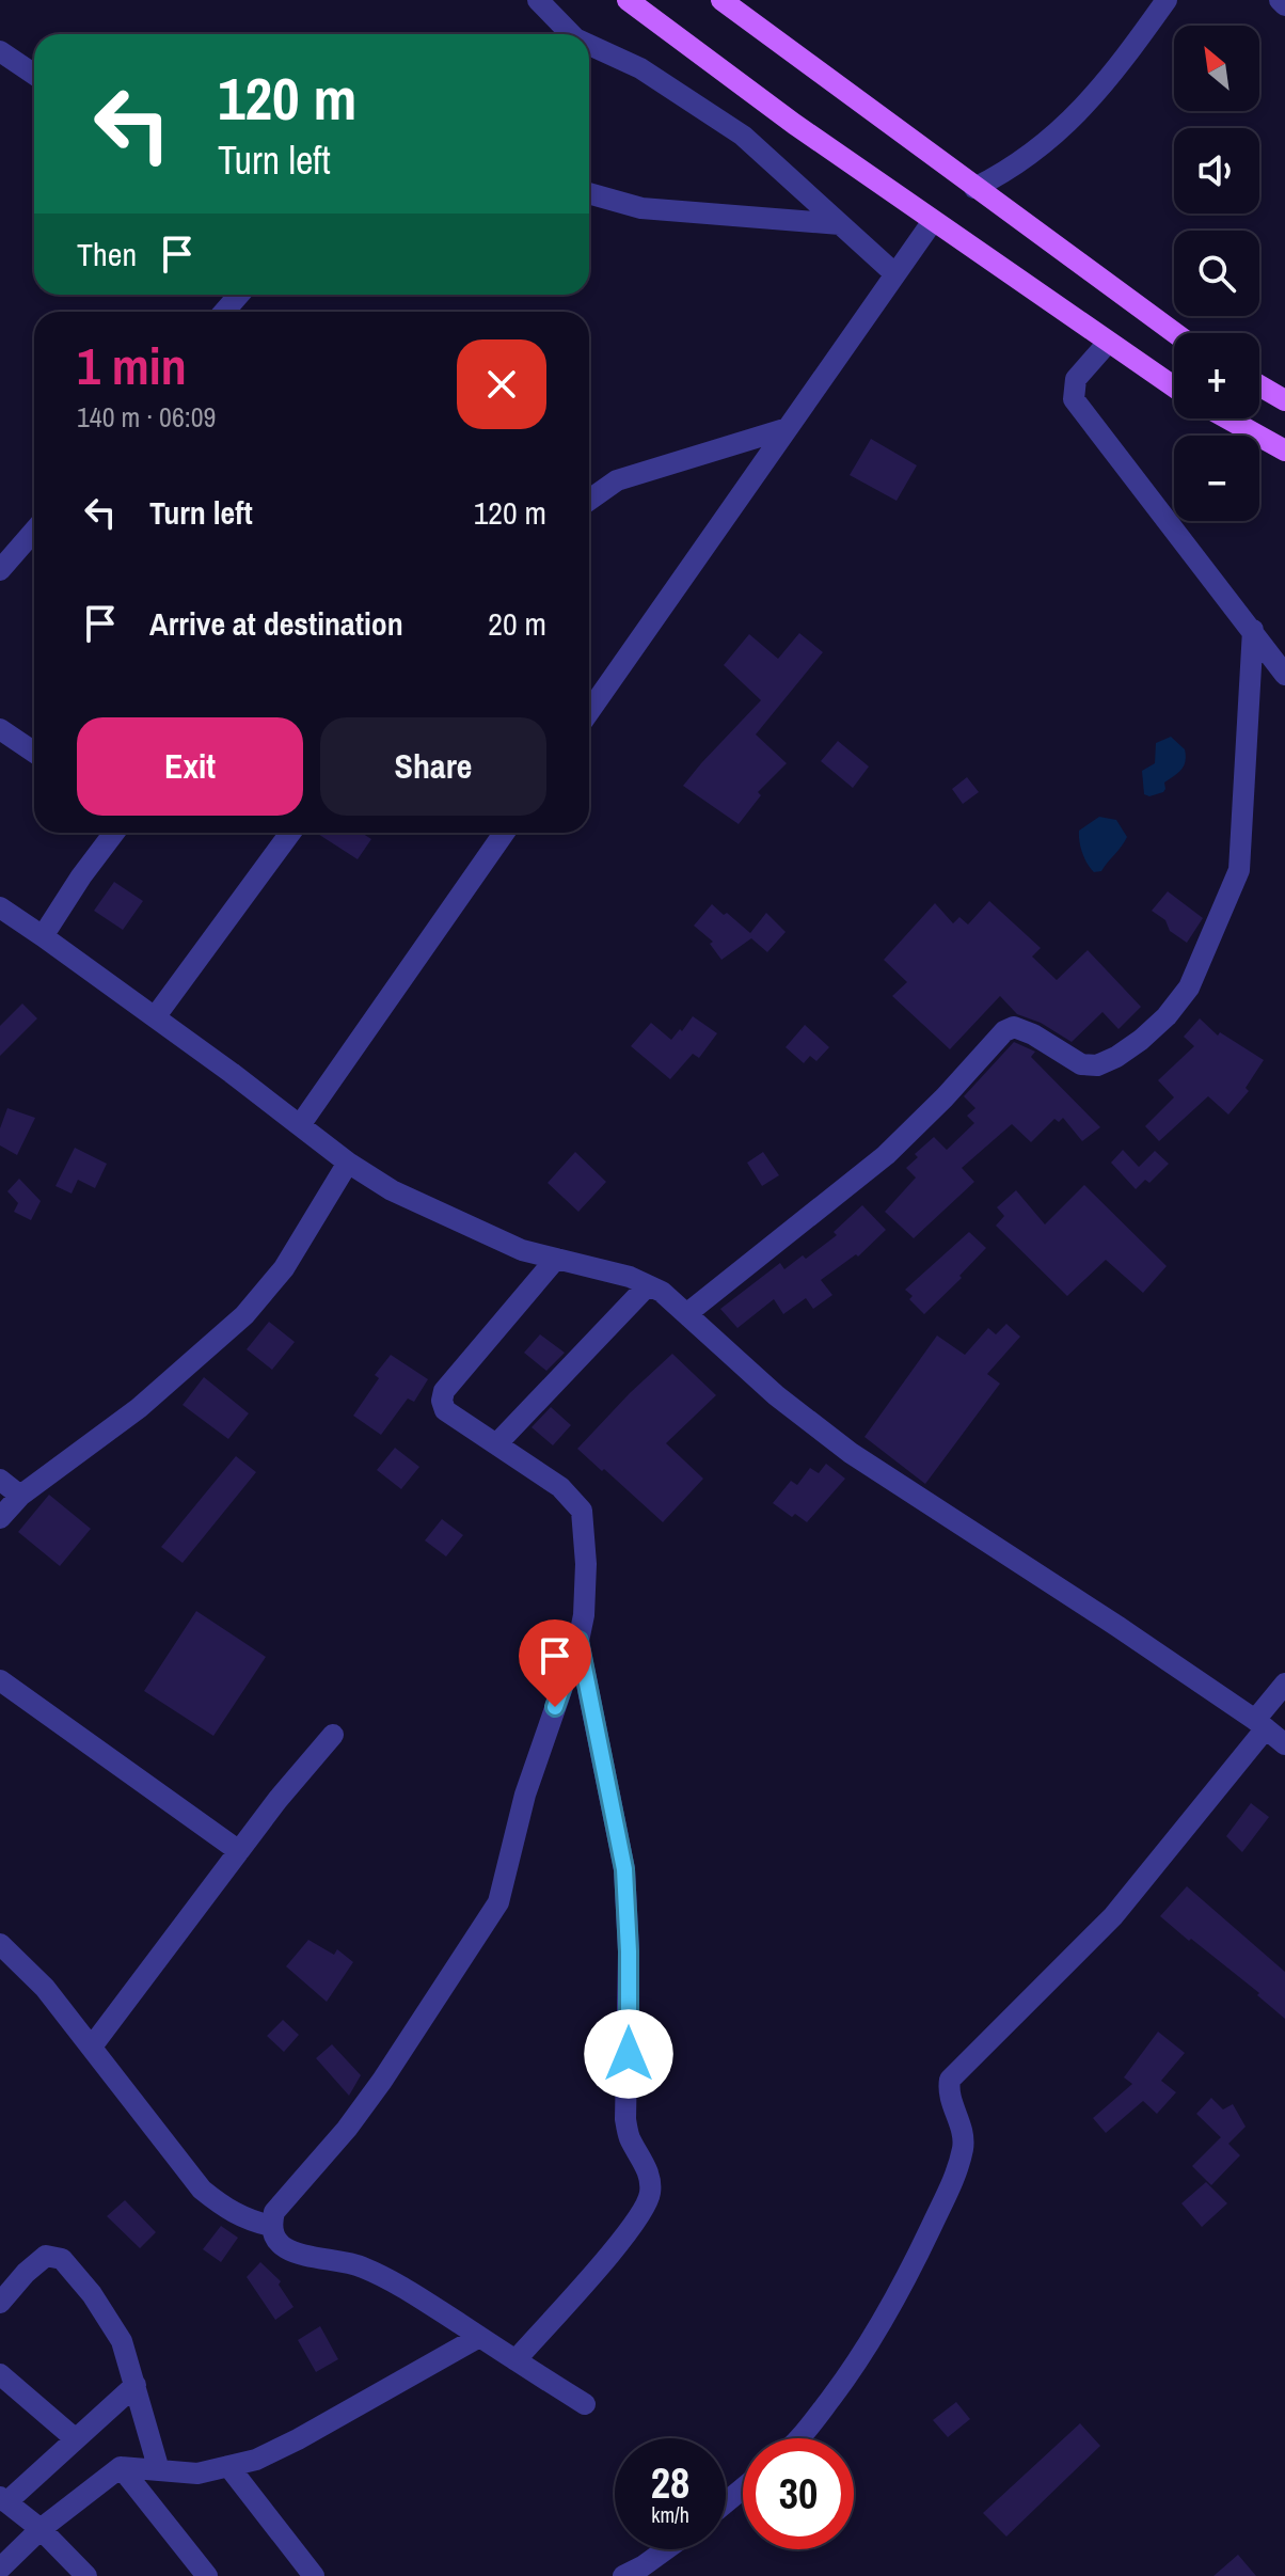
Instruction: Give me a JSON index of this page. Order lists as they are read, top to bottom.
{
  "north": "top left",
  "page": {
    "map_buttons": ["+", "−"],
    "turn": ["120 m", "Turn left"],
    "then": "Then",
    "heading": ["1 min", "140 m · 06:09"],
    "list": [
      {
        "name": "Turn left",
        "value": "120 m"
      },
      {
        "name": "Arrive at destination",
        "value": "20 m"
      }
    ],
    "buttons": ["Exit", "Share"],
    "speed": "28 km/h",
    "limit": "30"
  }
}
